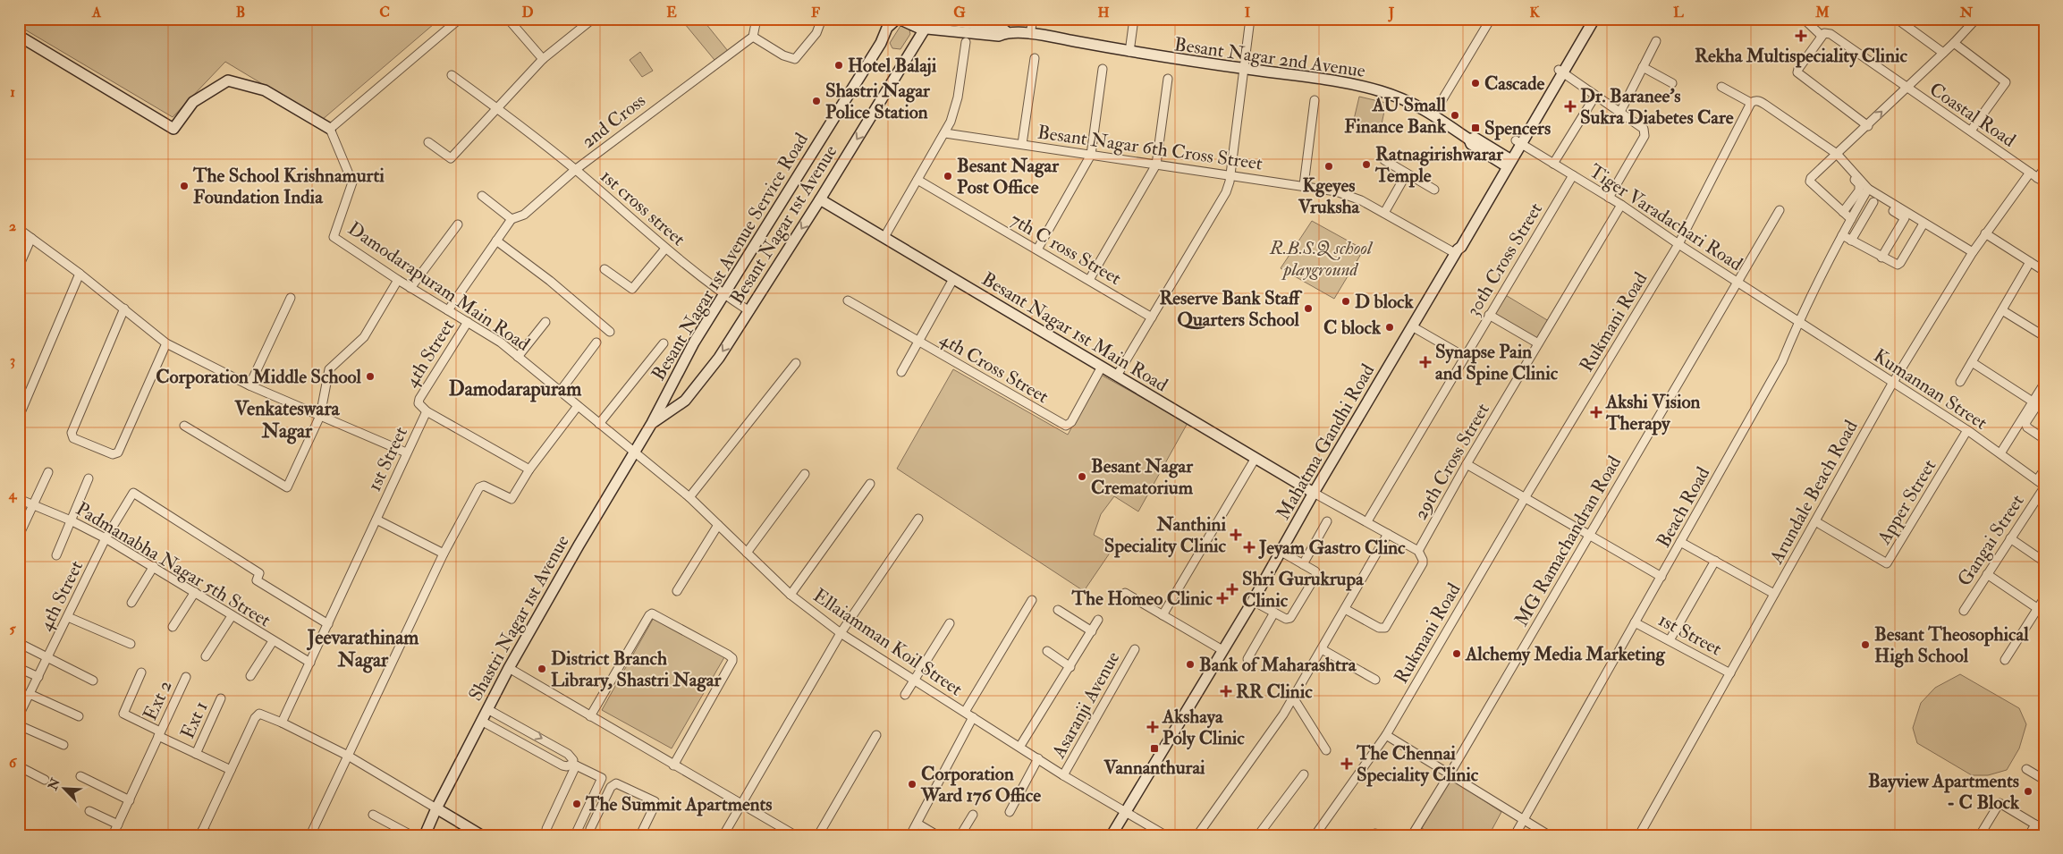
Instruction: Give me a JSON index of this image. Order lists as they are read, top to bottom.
{
  "streets": {
    "street": [
      "Besant Nagar 2nd Avenue",
      "Coastal Road",
      "2nd Cross",
      "Besant Nagar 6th Cross Street",
      "1st cross street",
      "Tiger Varadachari Road",
      "Besant Nagar 1st Avenue",
      "7th C ross Street",
      "Besant Nagar 1st Avenue Service Road",
      "30th Cross Street",
      "Damodarapuram Main Road",
      "Rukmani Road",
      "Besant Nagar 1st Main Road",
      "4th Street",
      "4th Cross Street",
      "Kumannan Street",
      "Mahatma Gandhi Road",
      "1st Street",
      "29th Cross Street",
      "Arundale Beach Road",
      "Apper Street",
      "Beach Road",
      "Gangai Street",
      "MG Ramachandran Road",
      "Padmanabha Nagar 5th Street",
      "Shastri Nagar 1st Avenue",
      "Ellaiamman Koil Street",
      "Ext 2",
      "Asaranji Avenue",
      "Ext 1"
    ]
  },
  "crossings": [
    ["Besant Nagar 2nd Avenue", "Mahatma Gandhi Road"],
    ["Coastal Road", "Arundale Beach Road"],
    ["2nd Cross", "1st cross street"],
    ["Besant Nagar 6th Cross Street", "Mahatma Gandhi Road"],
    ["1st cross street", "Besant Nagar 1st Avenue"],
    ["1st cross street", "Besant Nagar 1st Avenue Service Road"],
    ["Tiger Varadachari Road", "30th Cross Street"],
    ["Tiger Varadachari Road", "Rukmani Road"],
    ["Tiger Varadachari Road", "Kumannan Street"],
    ["Tiger Varadachari Road", "Mahatma Gandhi Road"],
    ["Tiger Varadachari Road", "29th Cross Street"],
    ["Tiger Varadachari Road", "Beach Road"],
    ["Tiger Varadachari Road", "MG Ramachandran Road"],
    ["Besant Nagar 1st Avenue", "Besant Nagar 1st Avenue Service Road"],
    ["Besant Nagar 1st Avenue", "Besant Nagar 1st Main Road"],
    ["Besant Nagar 1st Avenue", "Shastri Nagar 1st Avenue"],
    ["Besant Nagar 1st Avenue Service Road", "Shastri Nagar 1st Avenue"],
    ["Damodarapuram Main Road", "4th Street"],
    ["Damodarapuram Main Road", "Shastri Nagar 1st Avenue"],
    ["Damodarapuram Main Road", "Ellaiamman Koil Street"],
    ["Besant Nagar 1st Main Road", "4th Cross Street"],
    ["Besant Nagar 1st Main Road", "Mahatma Gandhi Road"],
    ["4th Street", "1st Street"],
    ["4th Street", "Padmanabha Nagar 5th Street"],
    ["Kumannan Street", "Arundale Beach Road"],
    ["Kumannan Street", "Apper Street"],
    ["Kumannan Street", "Beach Road"],
    ["Kumannan Street", "Gangai Street"],
    ["Mahatma Gandhi Road", "Ellaiamman Koil Street"],
    ["1st Street", "Arundale Beach Road"],
    ["1st Street", "Beach Road"],
    ["1st Street", "Padmanabha Nagar 5th Street"],
    ["Arundale Beach Road", "Apper Street"],
    ["Shastri Nagar 1st Avenue", "Ellaiamman Koil Street"],
    ["Ellaiamman Koil Street", "Asaranji Avenue"]
  ],
  "districts": ["Damodarapuram", "Venkateswara Nagar", "Jeevarathinam Nagar"],
  "parks": ["R.B.S.Q school playground"],
  "places": {
    "health": [
      "Rekha Multispeciality Clinic",
      "Dr. Baranee's Sukra Diabetes Care",
      "Synapse Pain and Spine Clinic",
      "Akshi Vision Therapy",
      "Nanthini Speciality Clinic",
      "Jeyam Gastro Clinc",
      "Shri Gurukrupa Clinic",
      "The Homeo Clinic",
      "RR Clinic",
      "Akshaya Poly Clinic",
      "The Chennai Speciality Clinic"
    ],
    "other": [
      "Hotel Balaji",
      "Cascade",
      "Shastri Nagar Police Station",
      "AU Small Finance Bank",
      "Ratnagirishwarar Temple",
      "Kgeyes Vruksha",
      "Besant Nagar Post Office",
      "The School Krishnamurti Foundation India",
      "D block",
      "Reserve Bank Staff Quarters School",
      "C block",
      "Corporation Middle School",
      "Besant Nagar Crematorium",
      "Besant Theosophical High School",
      "Alchemy Media Marketing",
      "Bank of Maharashtra",
      "District Branch Library, Shastri Nagar",
      "Corporation Ward 176 Office",
      "Bayview Apartments - C Block",
      "The Summit Apartments"
    ],
    "transit": ["Spencers", "Vannanthurai"]
  },
  "north": "top left",
  "grid": {
    "columns": [
      "A",
      "B",
      "C",
      "D",
      "E",
      "F",
      "G",
      "H",
      "I",
      "J",
      "K",
      "L",
      "M",
      "N"
    ],
    "rows": [
      "1",
      "2",
      "3",
      "4",
      "5",
      "6"
    ]
  }
}
